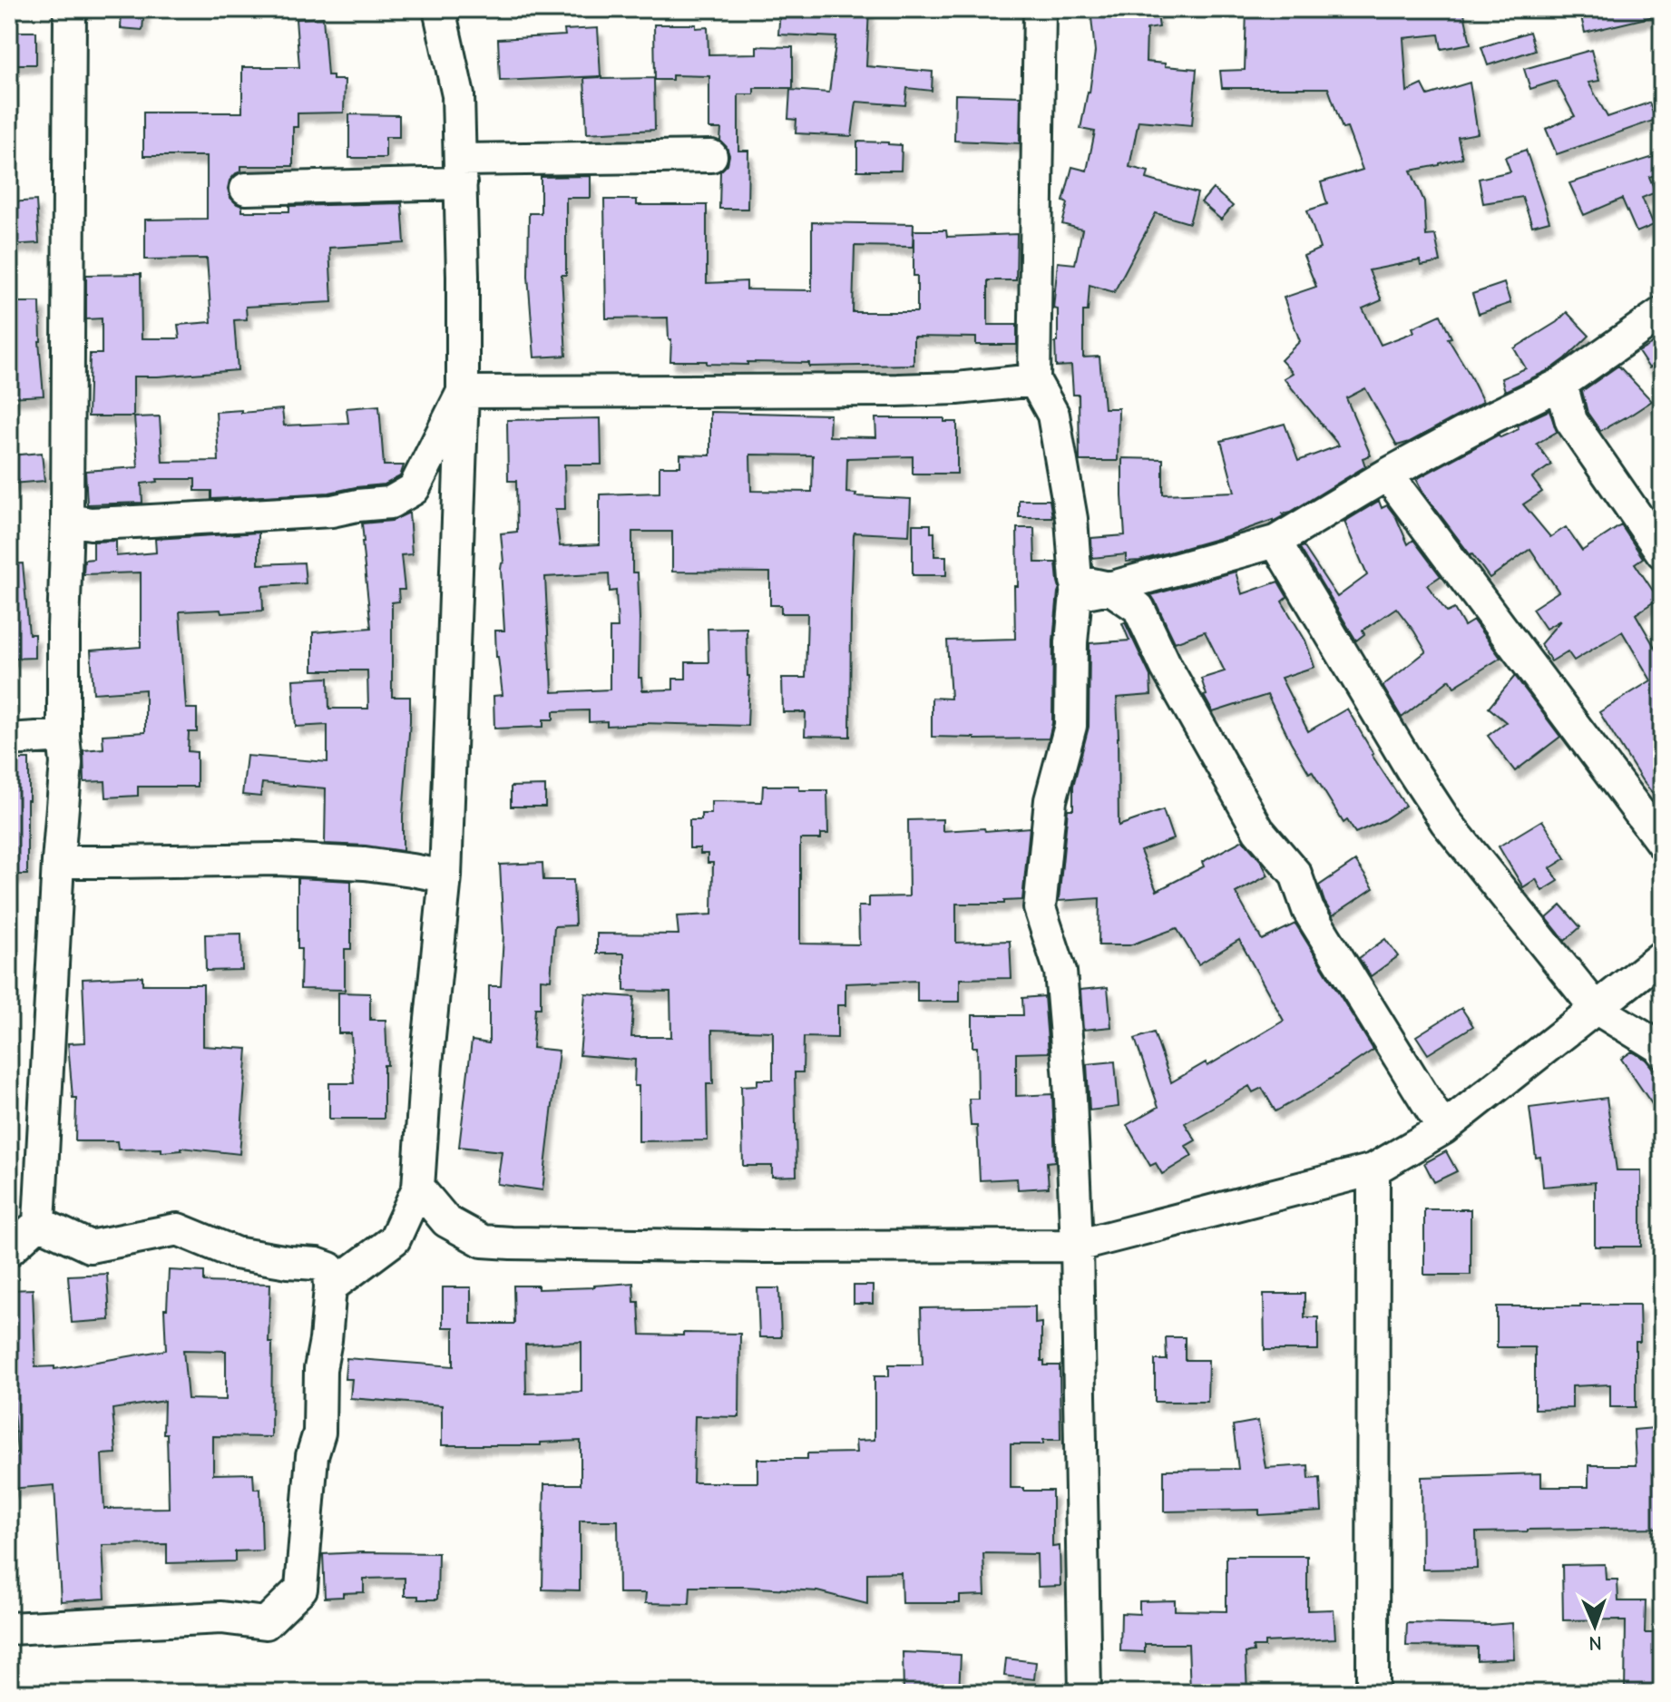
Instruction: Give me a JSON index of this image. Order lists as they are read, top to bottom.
{
  "north": "bottom"
}
